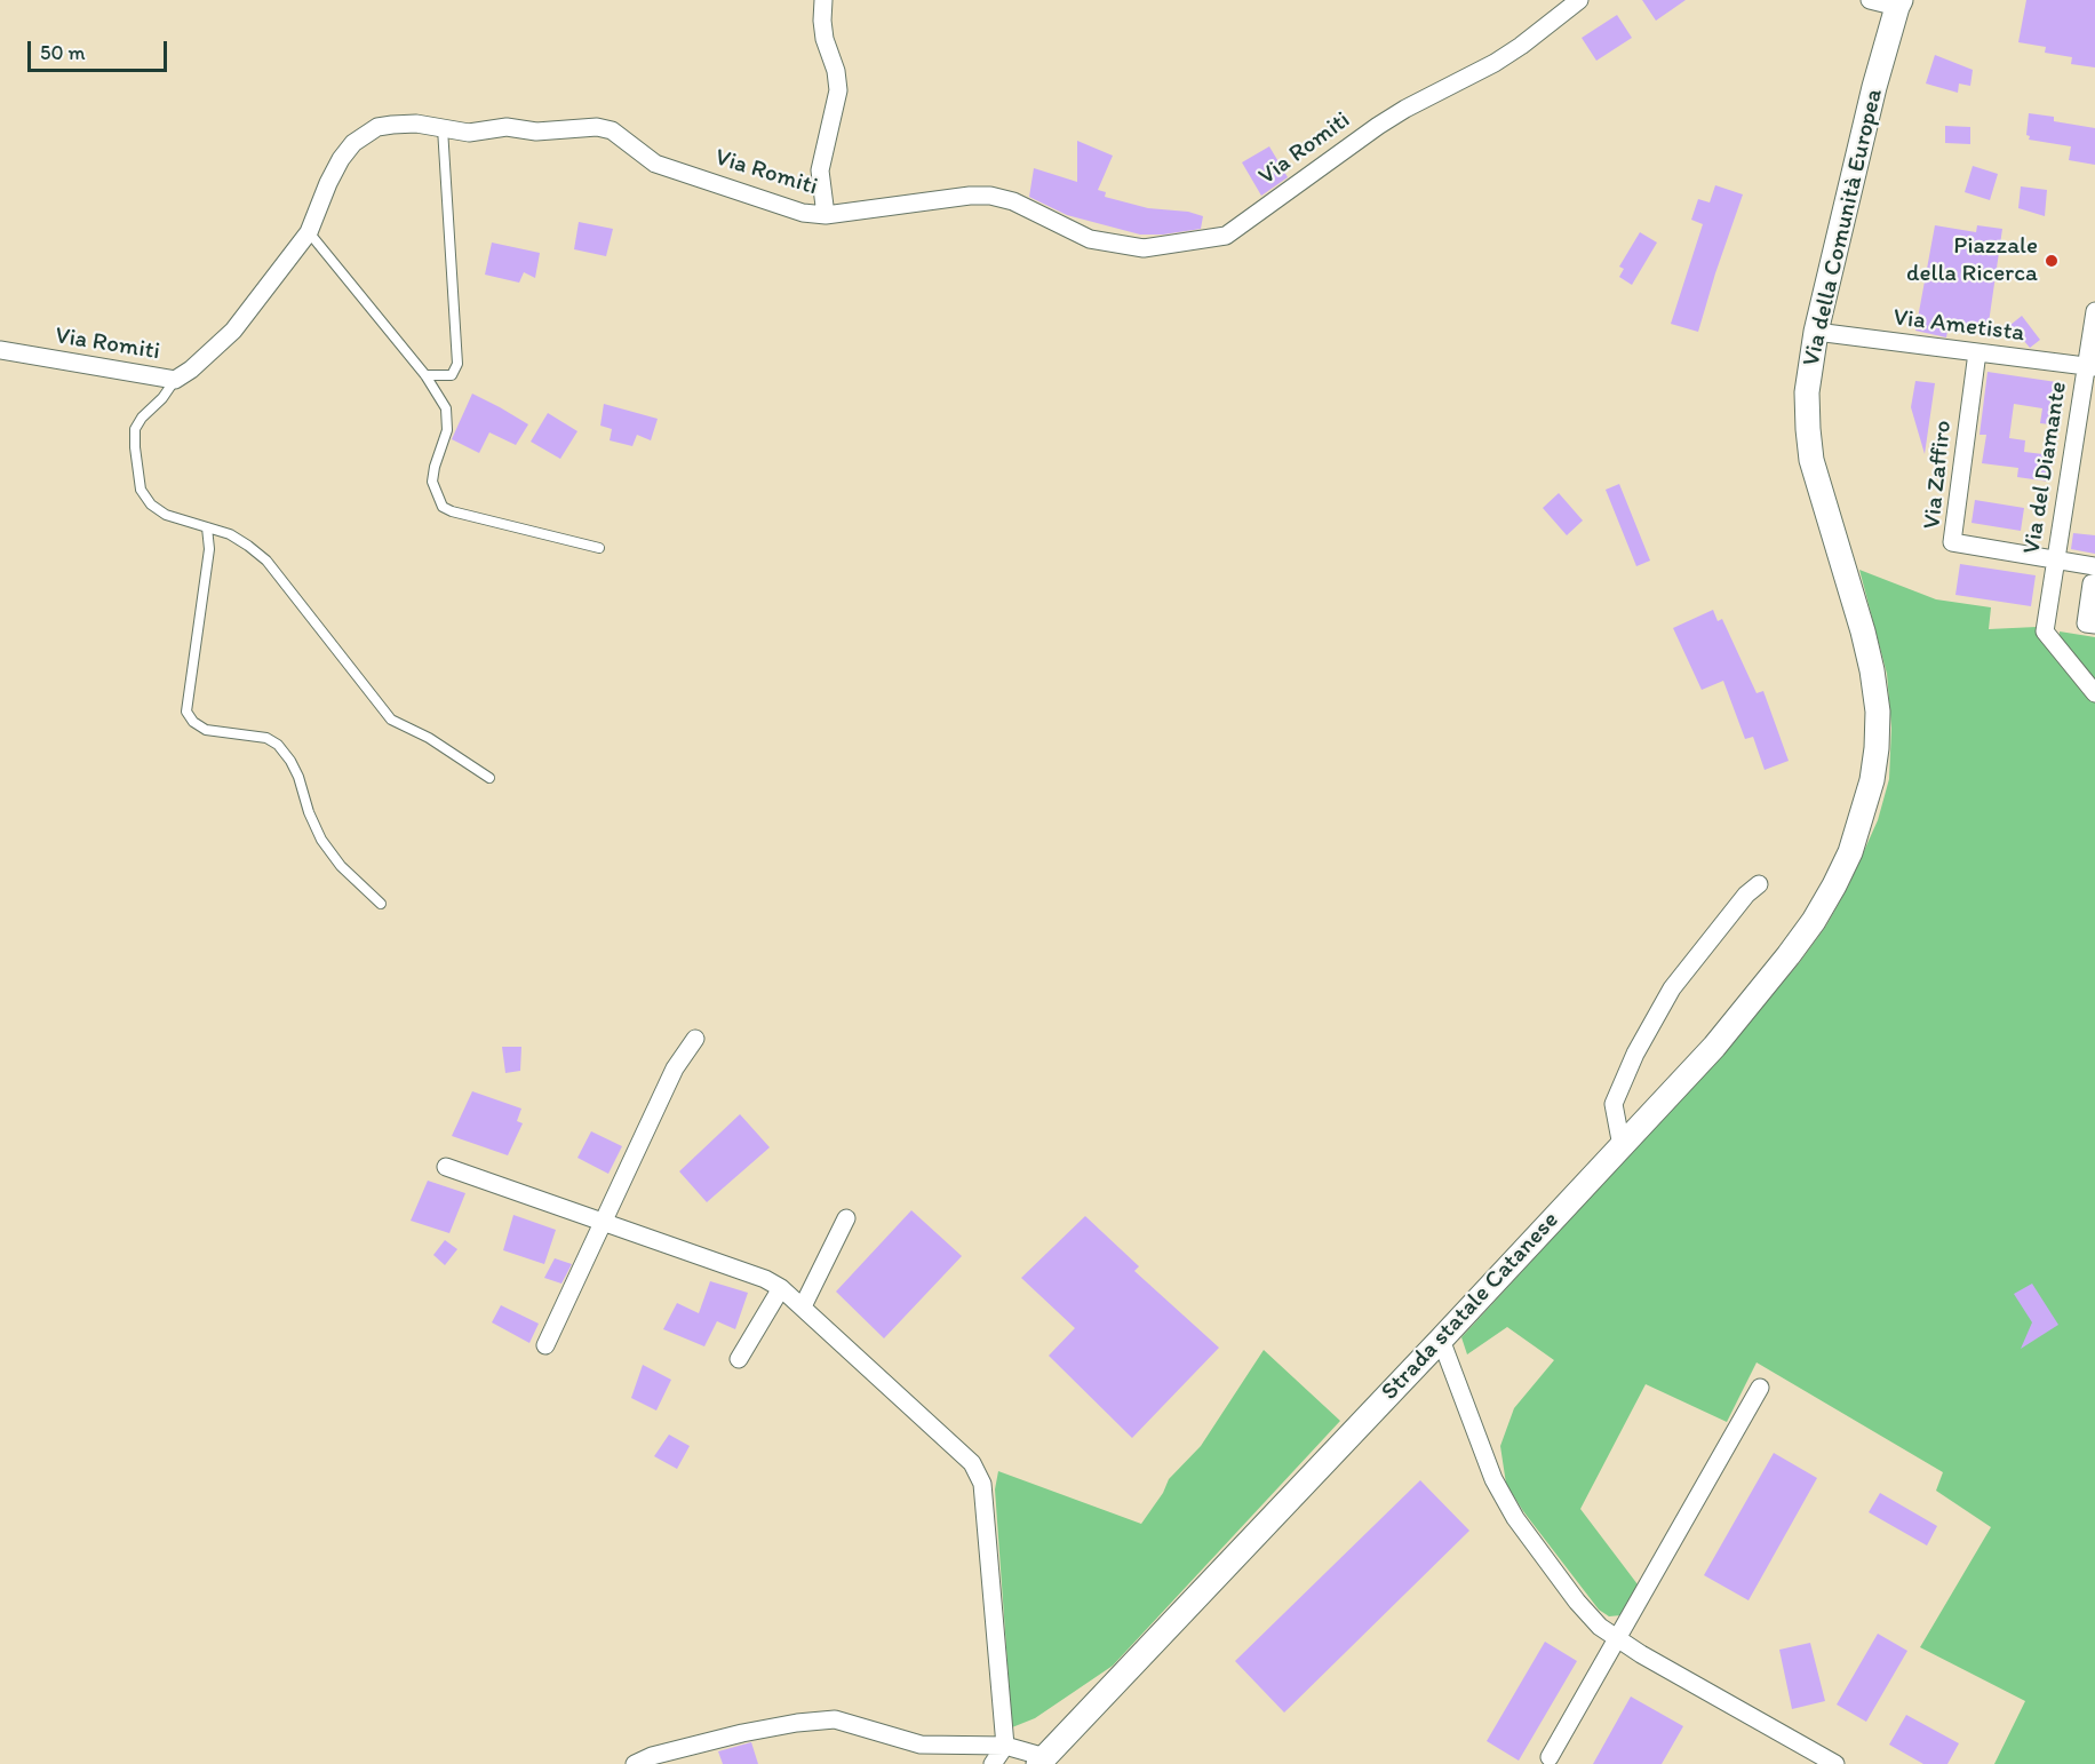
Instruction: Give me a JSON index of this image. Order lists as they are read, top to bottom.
{
  "streets": {
    "main road": ["Via della Comunità Europea", "Strada statale Catanese"],
    "street": [
      "Via Romiti",
      "Via Ametista",
      "Via del Diamante",
      "Via Zaffiro"
    ]
  },
  "crossings": [
    ["Via della Comunità Europea", "Via Ametista"],
    ["Via della Comunità Europea", "Strada statale Catanese"],
    ["Via Ametista", "Via del Diamante"],
    ["Via Ametista", "Via Zaffiro"],
    ["Via del Diamante", "Via Zaffiro"]
  ],
  "places": ["Piazzale della Ricerca"],
  "scale_bar": "50 m"
}
